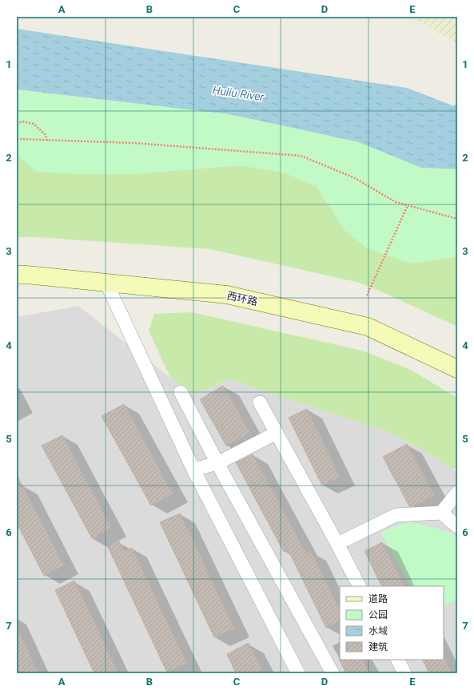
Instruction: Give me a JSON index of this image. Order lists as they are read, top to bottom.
{
  "streets": {
    "main road": ["西环路"]
  },
  "water": ["Huliu River"],
  "legend": [
    "道路",
    "公园",
    "水域",
    "建筑"
  ],
  "grid": {
    "columns": [
      "A",
      "B",
      "C",
      "D",
      "E"
    ],
    "rows": [
      "1",
      "2",
      "3",
      "4",
      "5",
      "6",
      "7"
    ]
  }
}
